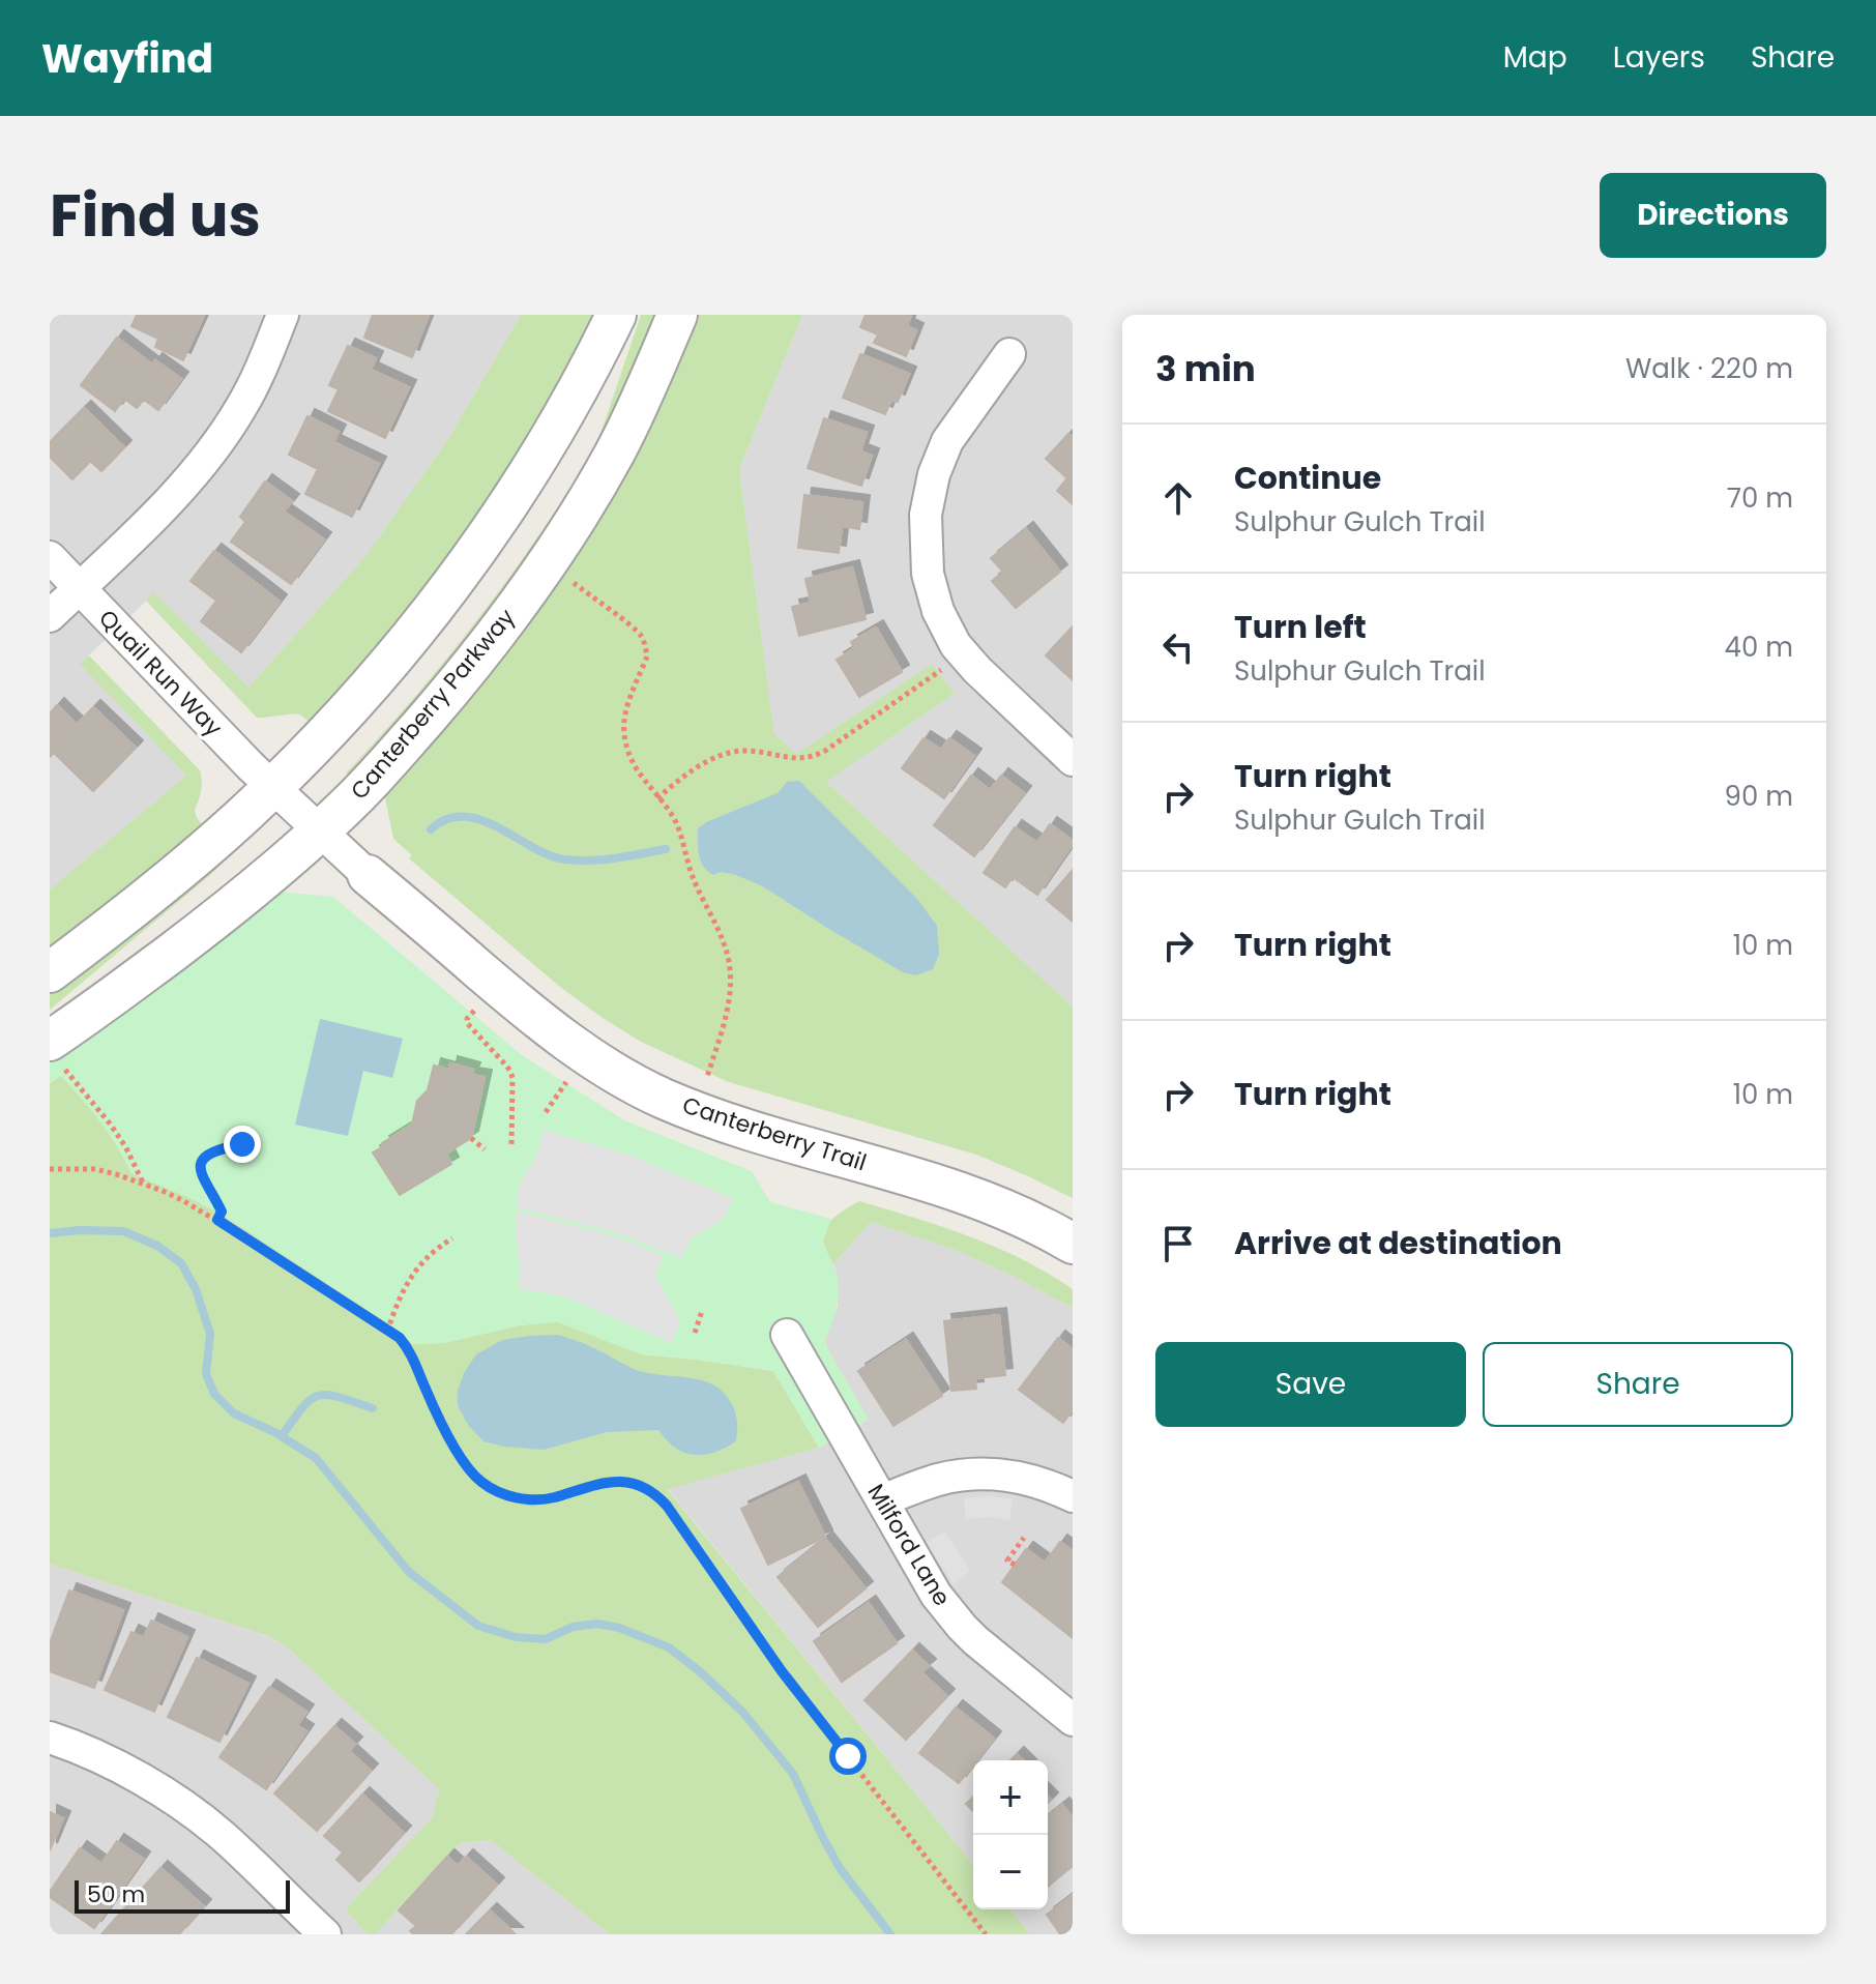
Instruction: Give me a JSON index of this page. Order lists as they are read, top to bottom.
{
  "streets": {
    "street": [
      "Quail Run Way",
      "Canterberry Parkway",
      "Canterberry Trail",
      "Milford Lane"
    ]
  },
  "crossings": [
    ["Quail Run Way", "Canterberry Trail"],
    ["Canterberry Parkway", "Canterberry Trail"]
  ],
  "scale_bar": "50 m",
  "page": {
    "header": "Wayfind",
    "nav": ["Map", "Layers", "Share"],
    "title": "Find us",
    "buttons": [
      "Directions",
      ["Save", "Share"]
    ],
    "heading": ["3 min", "Walk · 220 m"],
    "list": [
      ["Continue", "Sulphur Gulch Trail", "70 m"],
      ["Turn left", "Sulphur Gulch Trail", "40 m"],
      ["Turn right", "Sulphur Gulch Trail", "90 m"],
      ["Turn right", "10 m"],
      ["Turn right", "10 m"],
      "Arrive at destination"
    ],
    "map_buttons": ["+", "−"],
    "scale": "50 m"
  }
}
